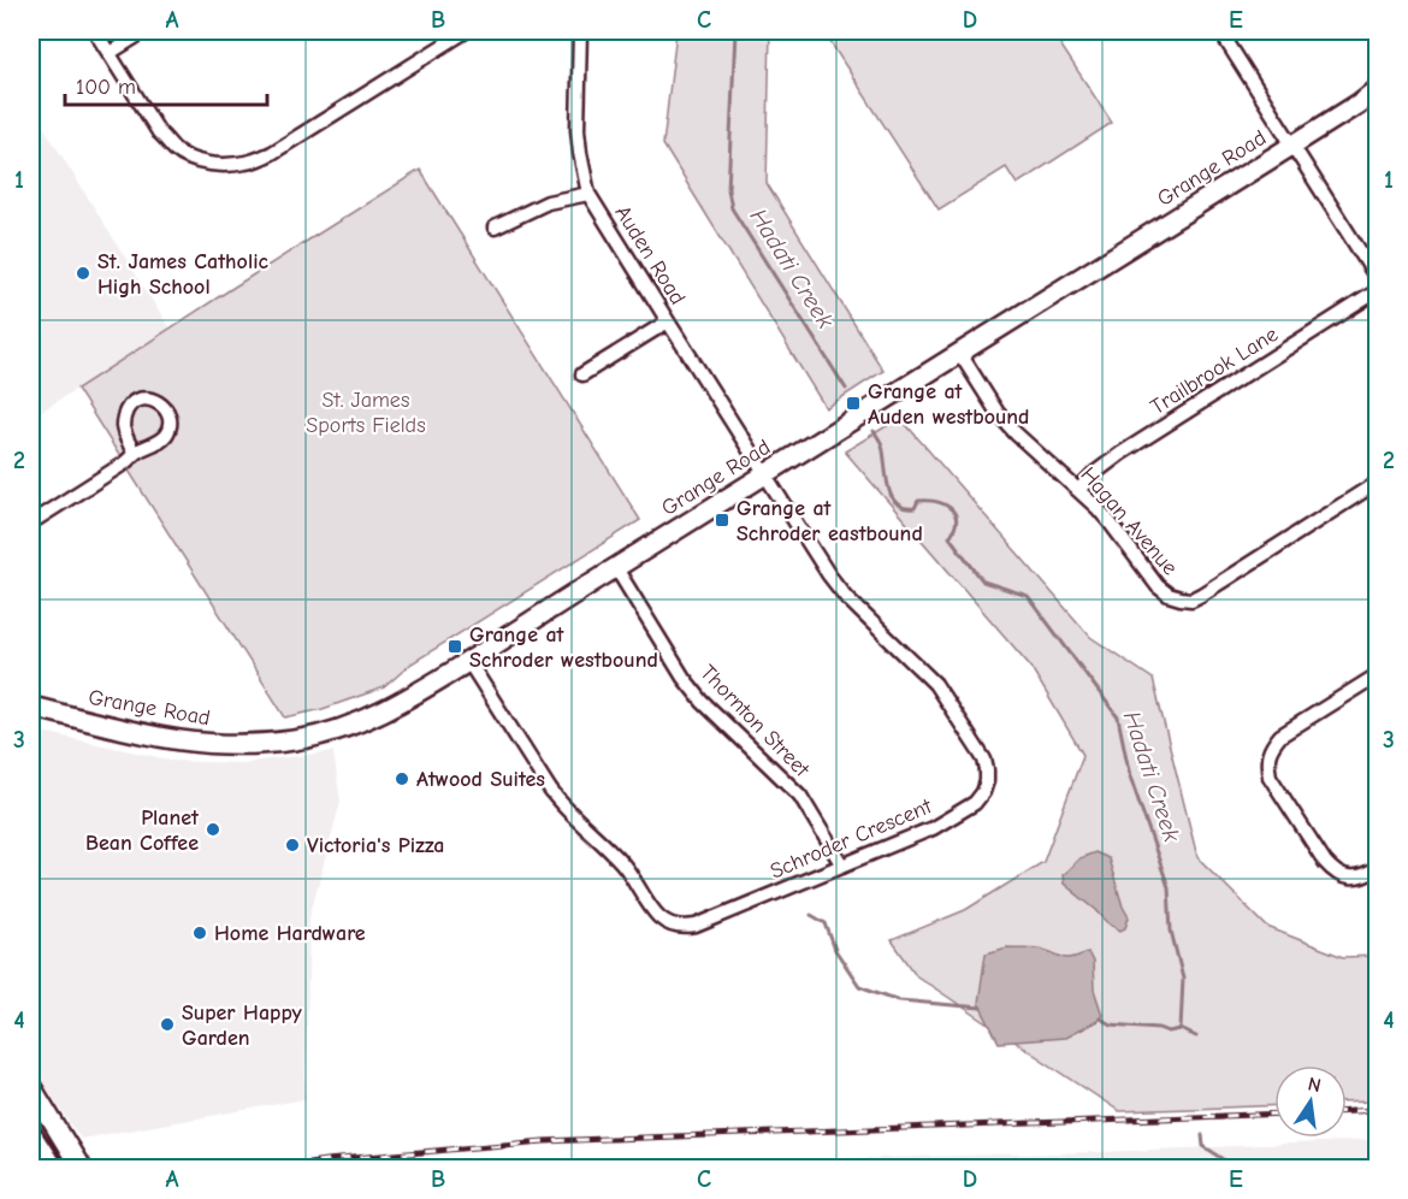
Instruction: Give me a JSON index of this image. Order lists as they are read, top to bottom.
{
  "streets": {
    "main road": ["Grange Road"],
    "street": [
      "Auden Road",
      "Trailbrook Lane",
      "Hagan Avenue",
      "Thornton Street",
      "Schroder Crescent"
    ]
  },
  "crossings": [
    ["Grange Road", "Auden Road"],
    ["Grange Road", "Hagan Avenue"],
    ["Grange Road", "Thornton Street"],
    ["Grange Road", "Schroder Crescent"],
    ["Auden Road", "Schroder Crescent"],
    ["Trailbrook Lane", "Hagan Avenue"],
    ["Thornton Street", "Schroder Crescent"]
  ],
  "water": ["Hadati Creek"],
  "parks": ["St. James Sports Fields"],
  "places": {
    "other": [
      "St. James Catholic High School",
      "Atwood Suites",
      "Planet Bean Coffee",
      "Victoria's Pizza",
      "Home Hardware",
      "Super Happy Garden"
    ],
    "transit": ["Grange at Auden westbound", "Grange at Schroder eastbound", "Grange at Schroder westbound"]
  },
  "scale_bar": "100 m",
  "north": "top",
  "grid": {
    "columns": [
      "A",
      "B",
      "C",
      "D",
      "E"
    ],
    "rows": [
      "1",
      "2",
      "3",
      "4"
    ]
  }
}
